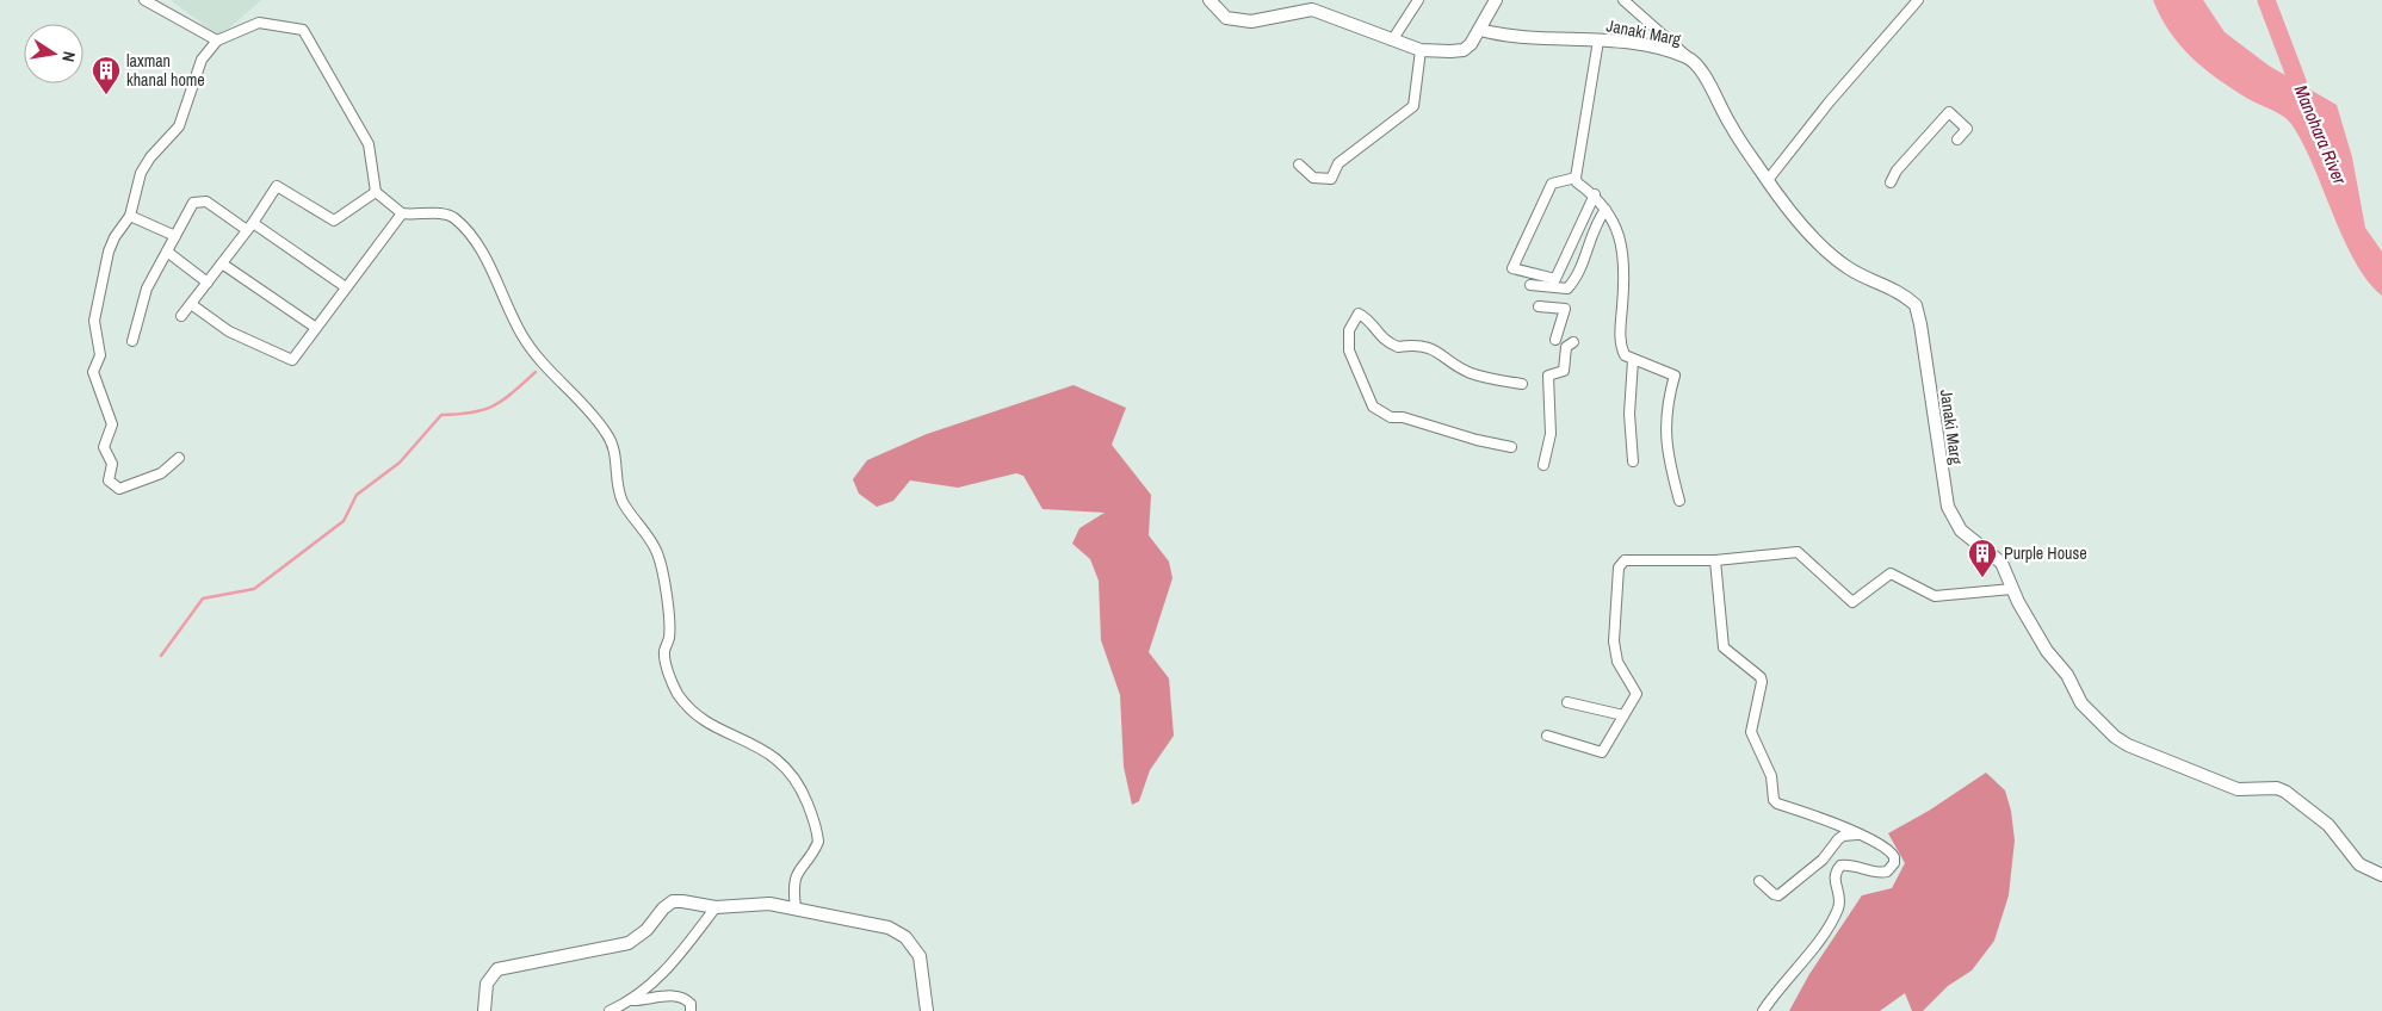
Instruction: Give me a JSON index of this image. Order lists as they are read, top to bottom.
{
  "streets": {
    "street": ["Janaki Marg"]
  },
  "water": ["Manohara River"],
  "places": {
    "building": ["laxman khanal home", "Purple House"]
  },
  "north": "right"
}
